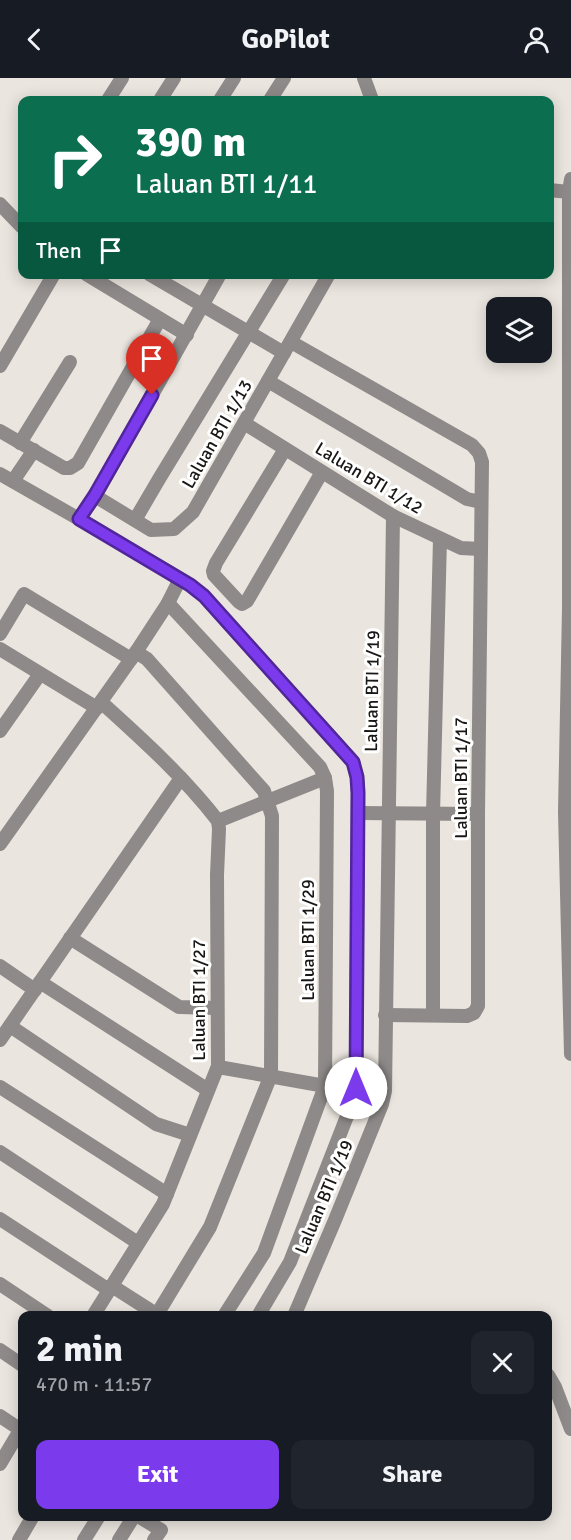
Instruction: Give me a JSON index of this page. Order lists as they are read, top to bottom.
{
  "streets": {
    "street": [
      "Laluan BTI 1/13",
      "Laluan BTI 1/12",
      "Laluan BTI 1/19",
      "Laluan BTI 1/17",
      "Laluan BTI 1/29",
      "Laluan BTI 1/27"
    ]
  },
  "crossings": [
    ["Laluan BTI 1/13", "Laluan BTI 1/12"],
    ["Laluan BTI 1/13", "Laluan BTI 1/17"],
    ["Laluan BTI 1/12", "Laluan BTI 1/19"],
    ["Laluan BTI 1/12", "Laluan BTI 1/17"],
    ["Laluan BTI 1/19", "Laluan BTI 1/17"]
  ],
  "page": {
    "header": "GoPilot",
    "turn": ["390 m", "Laluan BTI 1/11"],
    "then": "Then",
    "heading": ["2 min", "470 m · 11:57"],
    "buttons": ["Exit", "Share"]
  }
}
